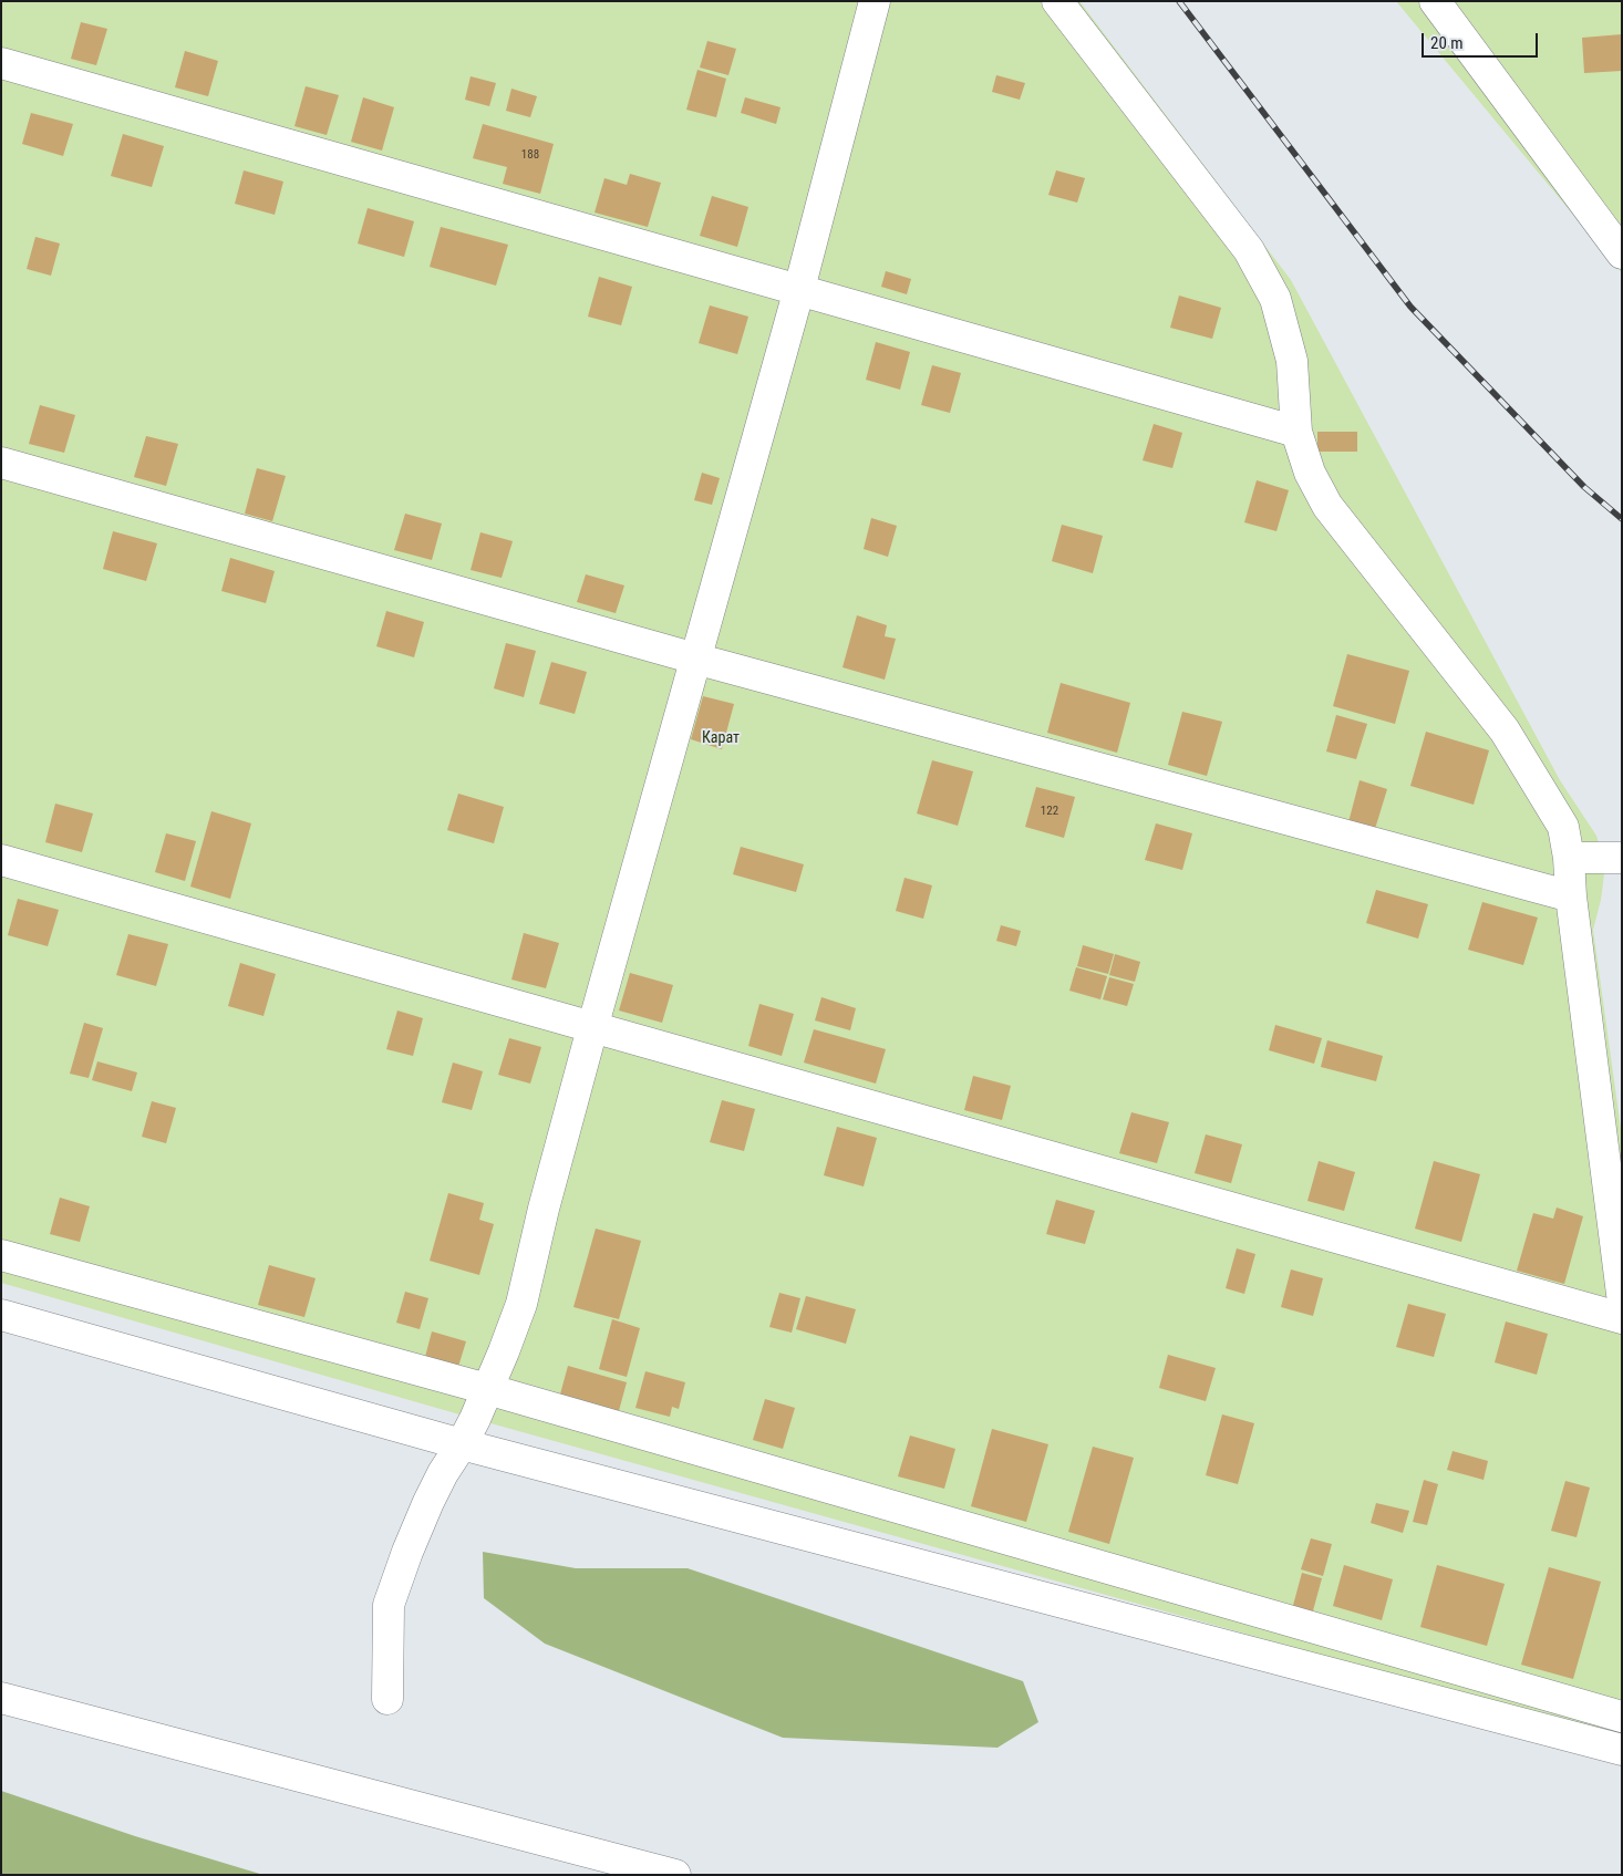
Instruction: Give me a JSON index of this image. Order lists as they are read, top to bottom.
{
  "parks": ["Карат"],
  "house_numbers": ["188", "122"],
  "scale_bar": "20 m"
}
